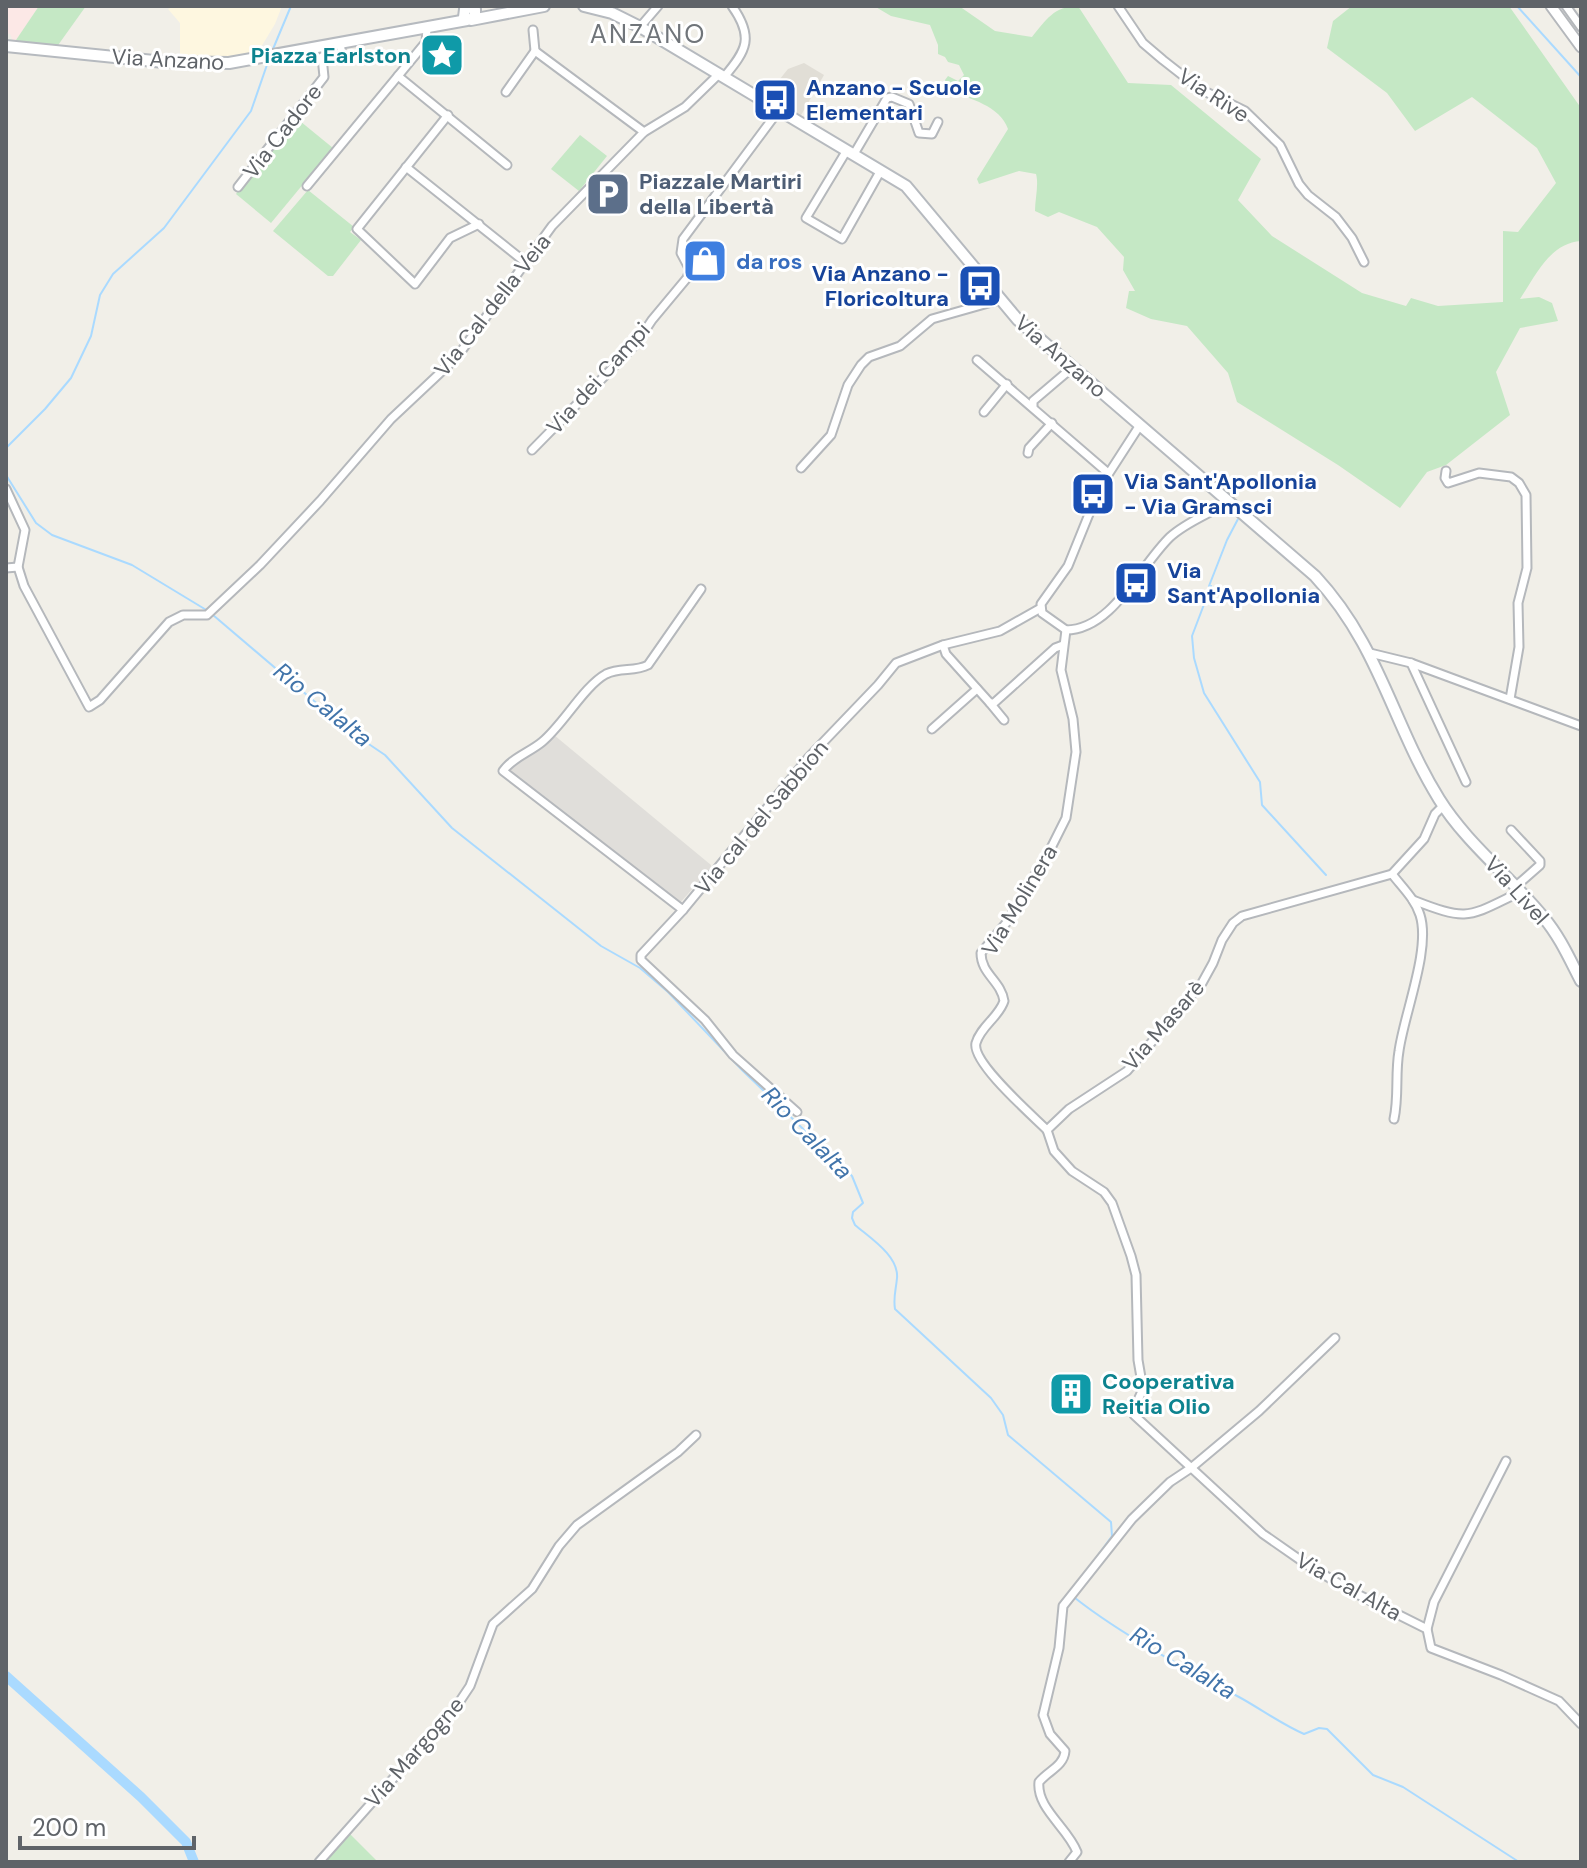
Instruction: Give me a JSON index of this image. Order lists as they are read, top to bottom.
{
  "streets": {
    "main road": ["Via Anzano", "Via Livel"],
    "street": [
      "Via Rive",
      "Via Cadore",
      "Via Cal della Veia",
      "Via dei Campi",
      "Via cal del Sabbion",
      "Via Molinera",
      "Via Masarè",
      "Via Cal Alta",
      "Via Margogne"
    ]
  },
  "crossings": [
    ["Via Anzano", "Via Cadore"],
    ["Via Anzano", "Via Cal della Veia"],
    ["Via Anzano", "Via dei Campi"],
    ["Via Anzano", "Via Livel"],
    ["Via Molinera", "Via Masarè"],
    ["Via Molinera", "Via Cal Alta"],
    ["Via Masarè", "Via Cal Alta"]
  ],
  "districts": ["ANZANO"],
  "water": ["Rio Calalta"],
  "places": {
    "place": ["Piazza Earlston"],
    "bus stop": [
      "Anzano - Scuole Elementari",
      "Via Anzano - Floricoltura",
      "Via Sant'Apollonia - Via Gramsci",
      "Via Sant'Apollonia"
    ],
    "parking": ["Piazzale Martiri della Libertà"],
    "shop": ["da ros"],
    "building": ["Cooperativa Reitia Olio"]
  },
  "scale_bar": "200 m"
}
